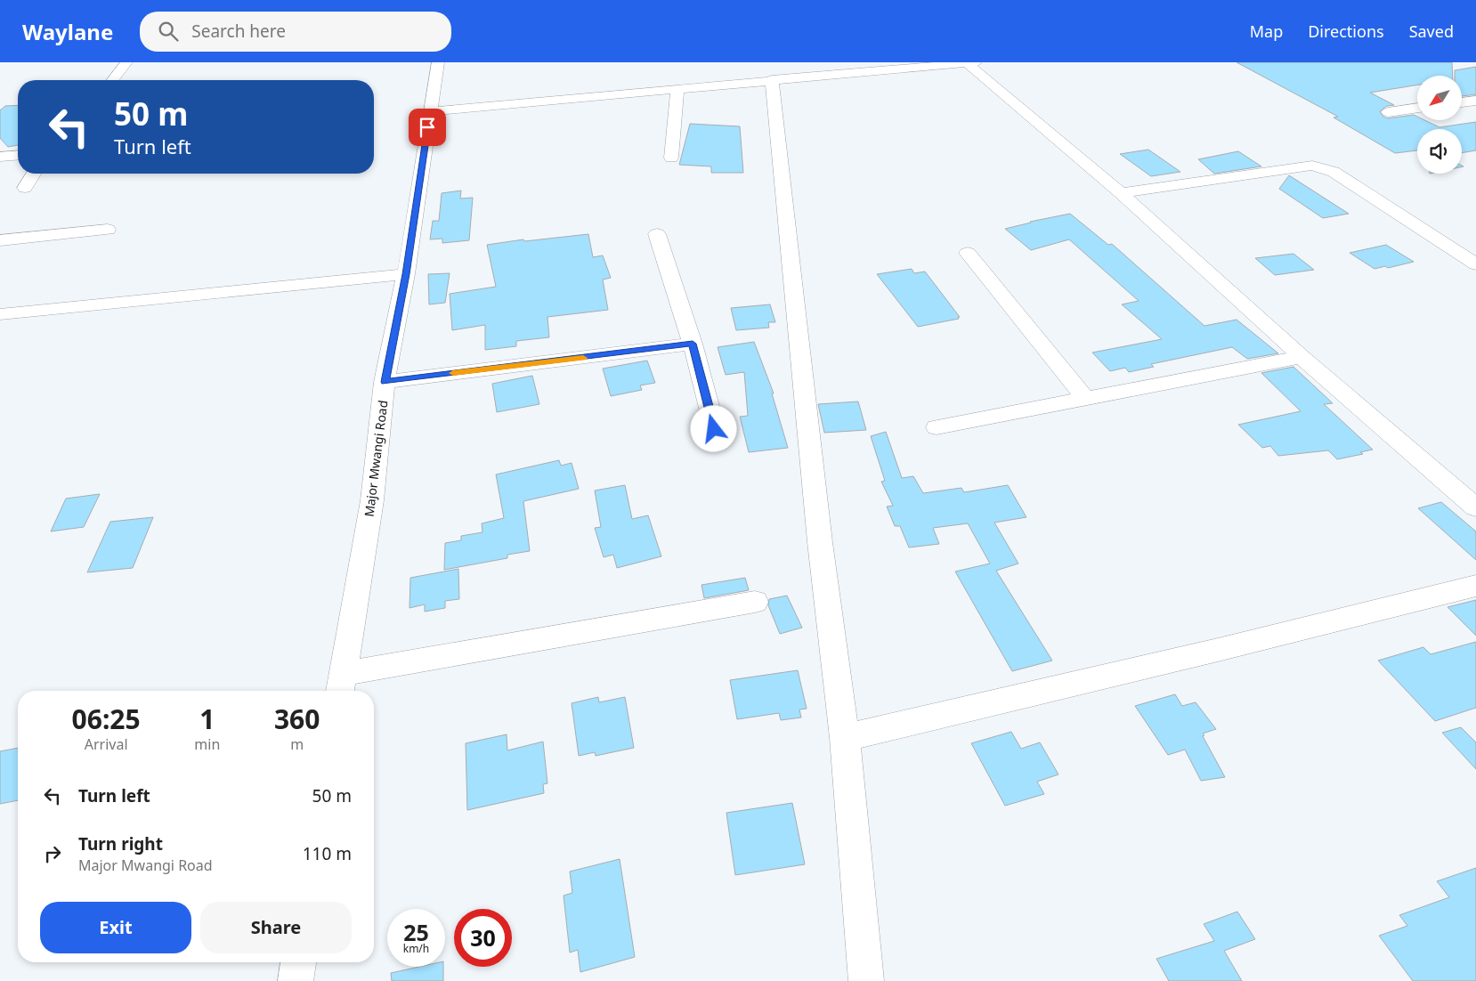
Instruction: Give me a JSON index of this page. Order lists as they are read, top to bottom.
{
  "streets": {
    "street": ["Major Mwangi Road"]
  },
  "north": "bottom left",
  "page": {
    "header": "Waylane",
    "search": "Search here",
    "nav": ["Map", "Directions", "Saved"],
    "turn": ["50 m", "Turn left"],
    "eta": [
      "06:25",
      "Arrival",
      "1",
      "min",
      "360",
      "m"
    ],
    "list": [
      {
        "name": "Turn left",
        "value": "50 m"
      },
      {
        "name": "Turn right",
        "note": "Major Mwangi Road",
        "value": "110 m"
      }
    ],
    "buttons": ["Exit", "Share"],
    "speed": "25 km/h",
    "limit": "30"
  }
}
